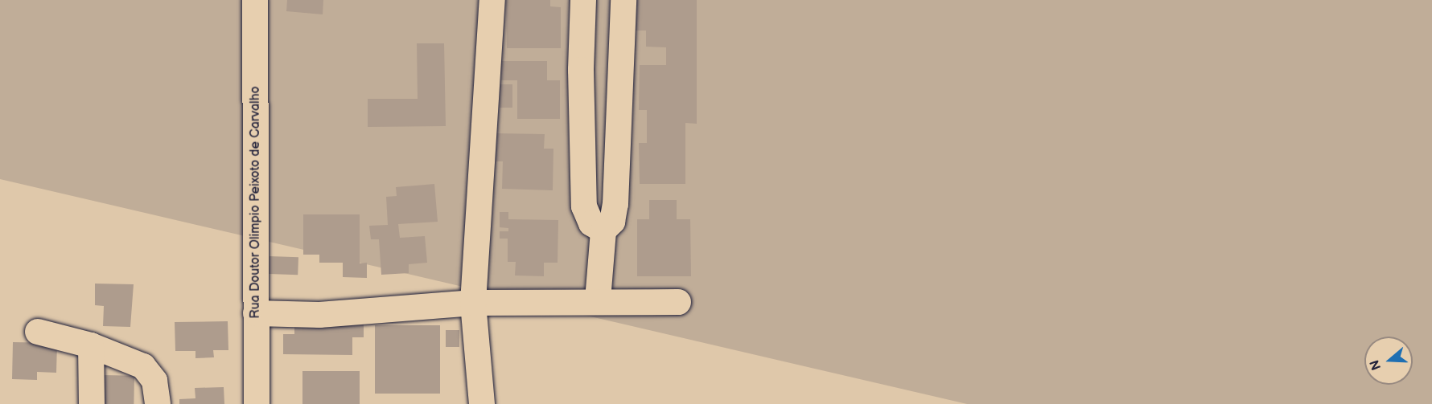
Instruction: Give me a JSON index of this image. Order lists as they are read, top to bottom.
{
  "streets": {
    "street": ["Rua Doutor Olimpio Peixoto de Carvalho"]
  },
  "north": "left"
}
